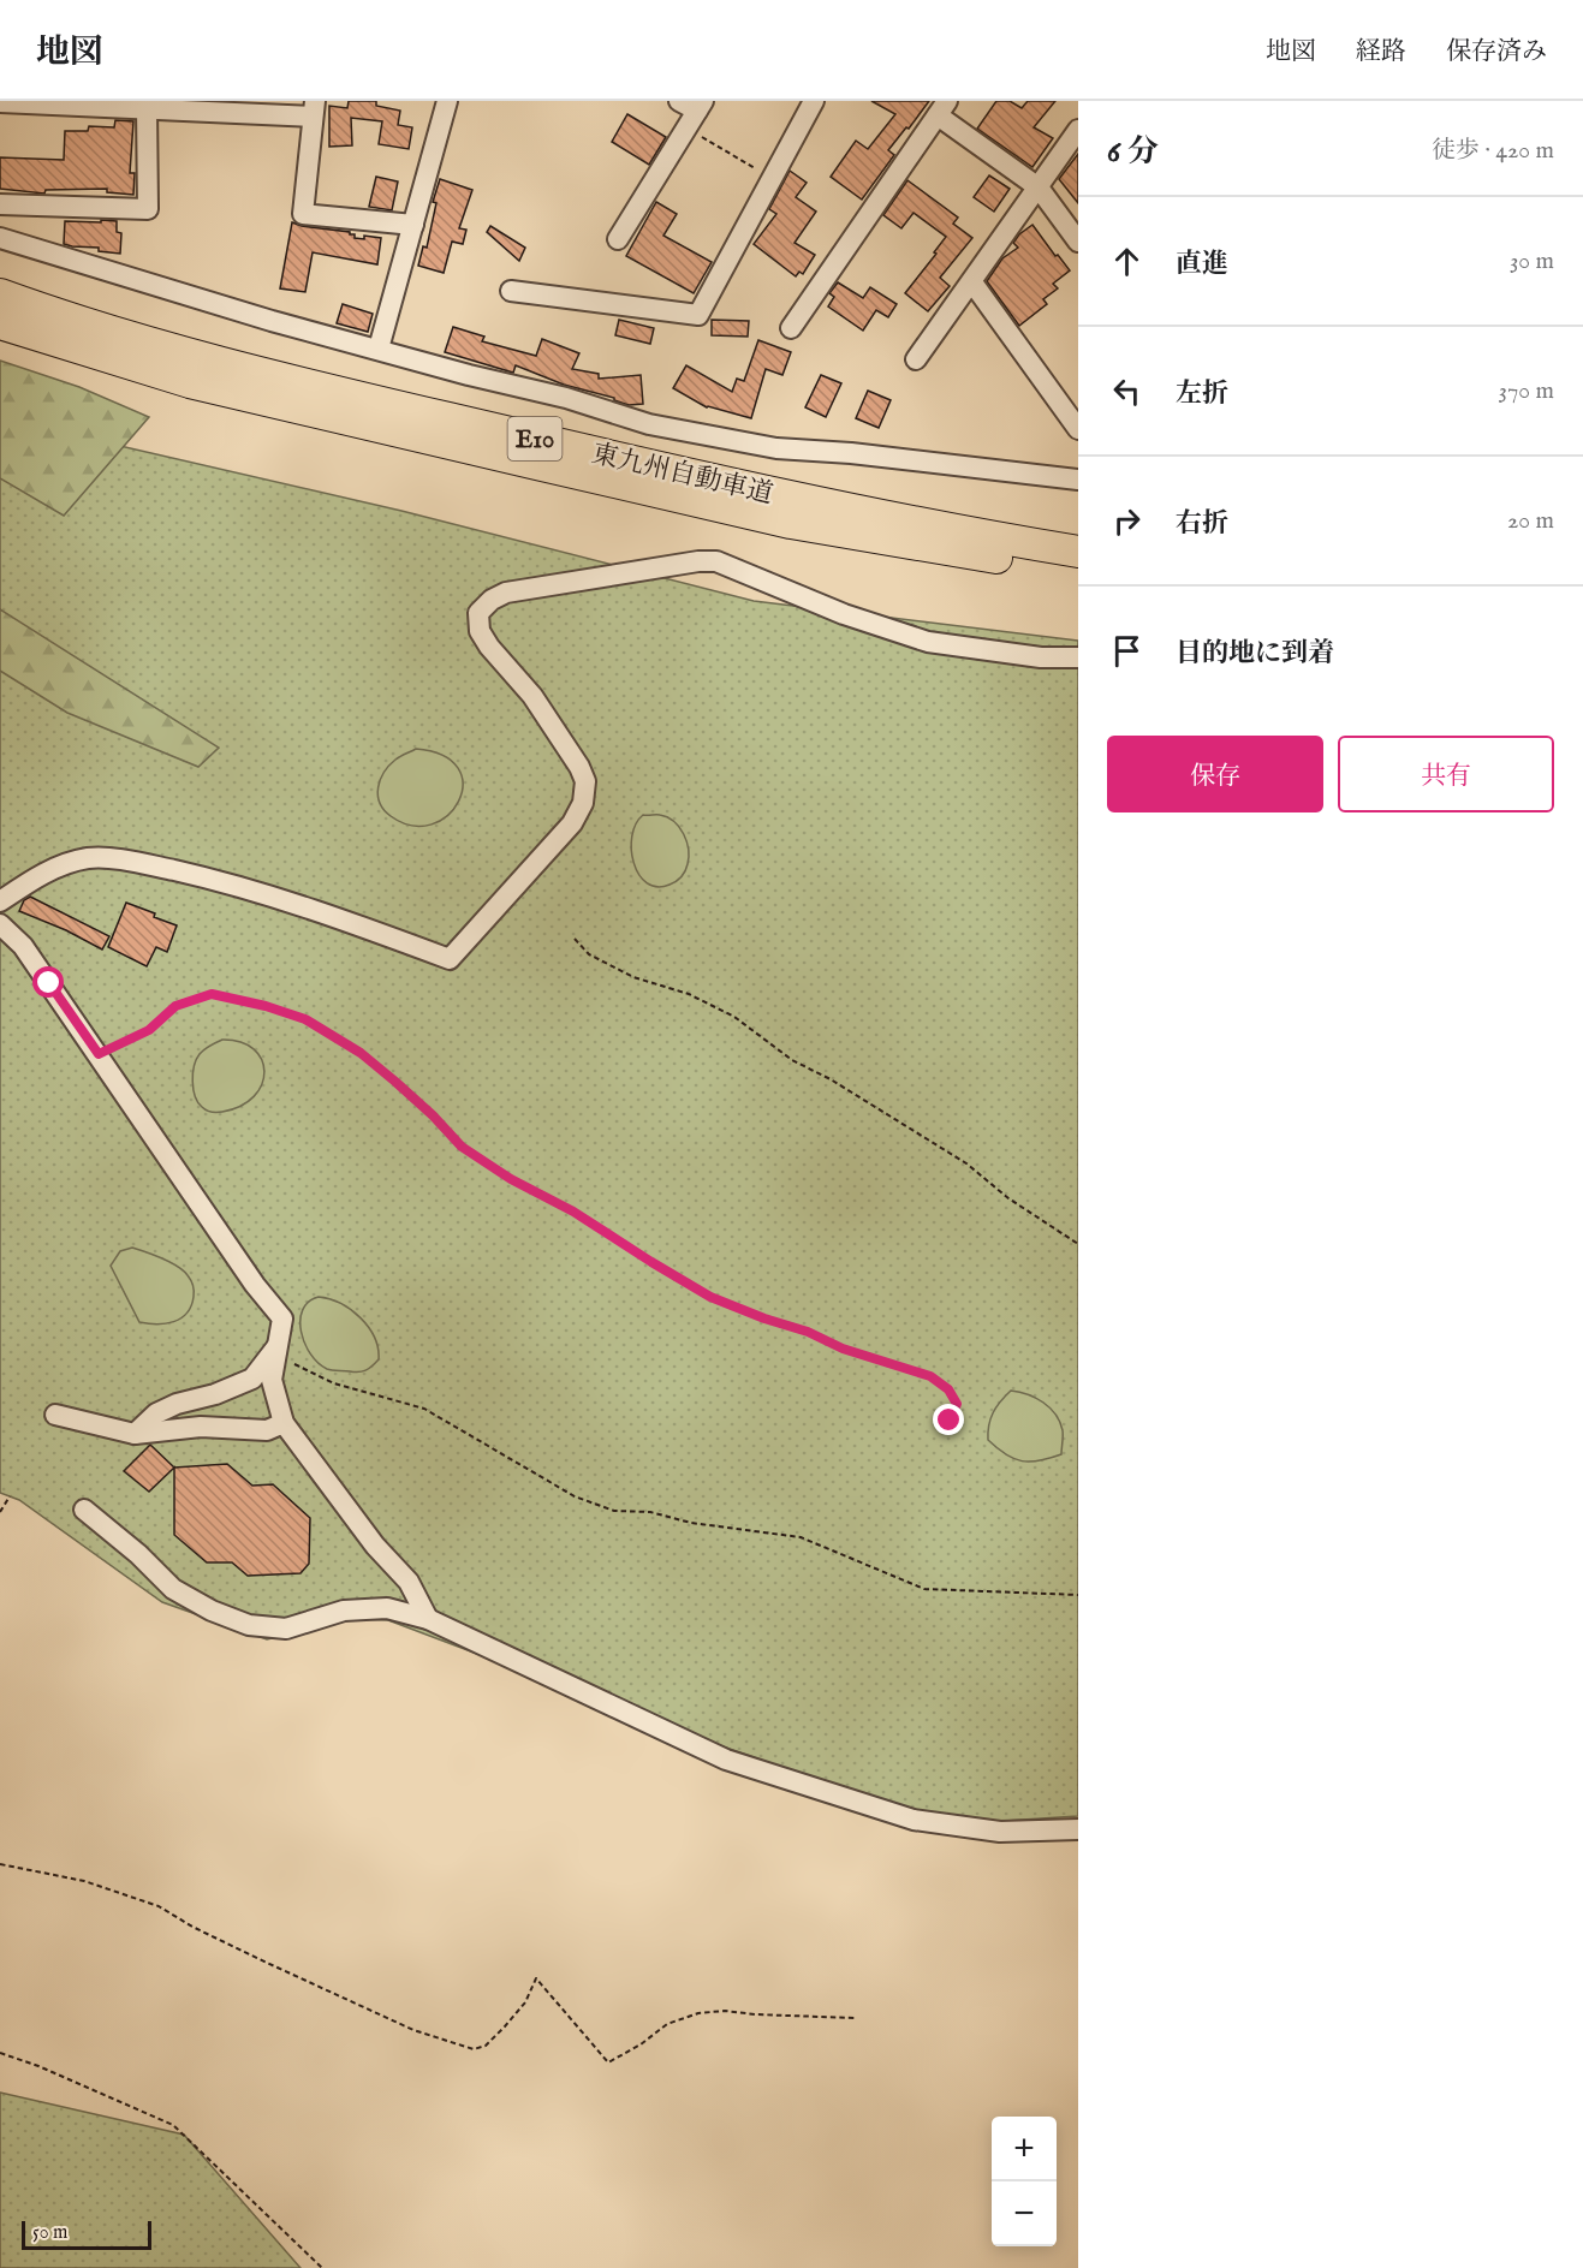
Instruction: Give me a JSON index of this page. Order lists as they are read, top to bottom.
{
  "streets": {
    "highway": ["E10", "東九州自動車道"]
  },
  "scale_bar": "50 m",
  "page": {
    "header": "地図",
    "nav": ["地図", "経路", "保存済み"],
    "heading": ["6 分", "徒歩 · 420 m"],
    "list": [
      ["直進", "30 m"],
      ["左折", "370 m"],
      ["右折", "20 m"],
      "目的地に到着"
    ],
    "buttons": ["保存", "共有"],
    "map_buttons": ["+", "−"],
    "scale": "50 m"
  }
}
